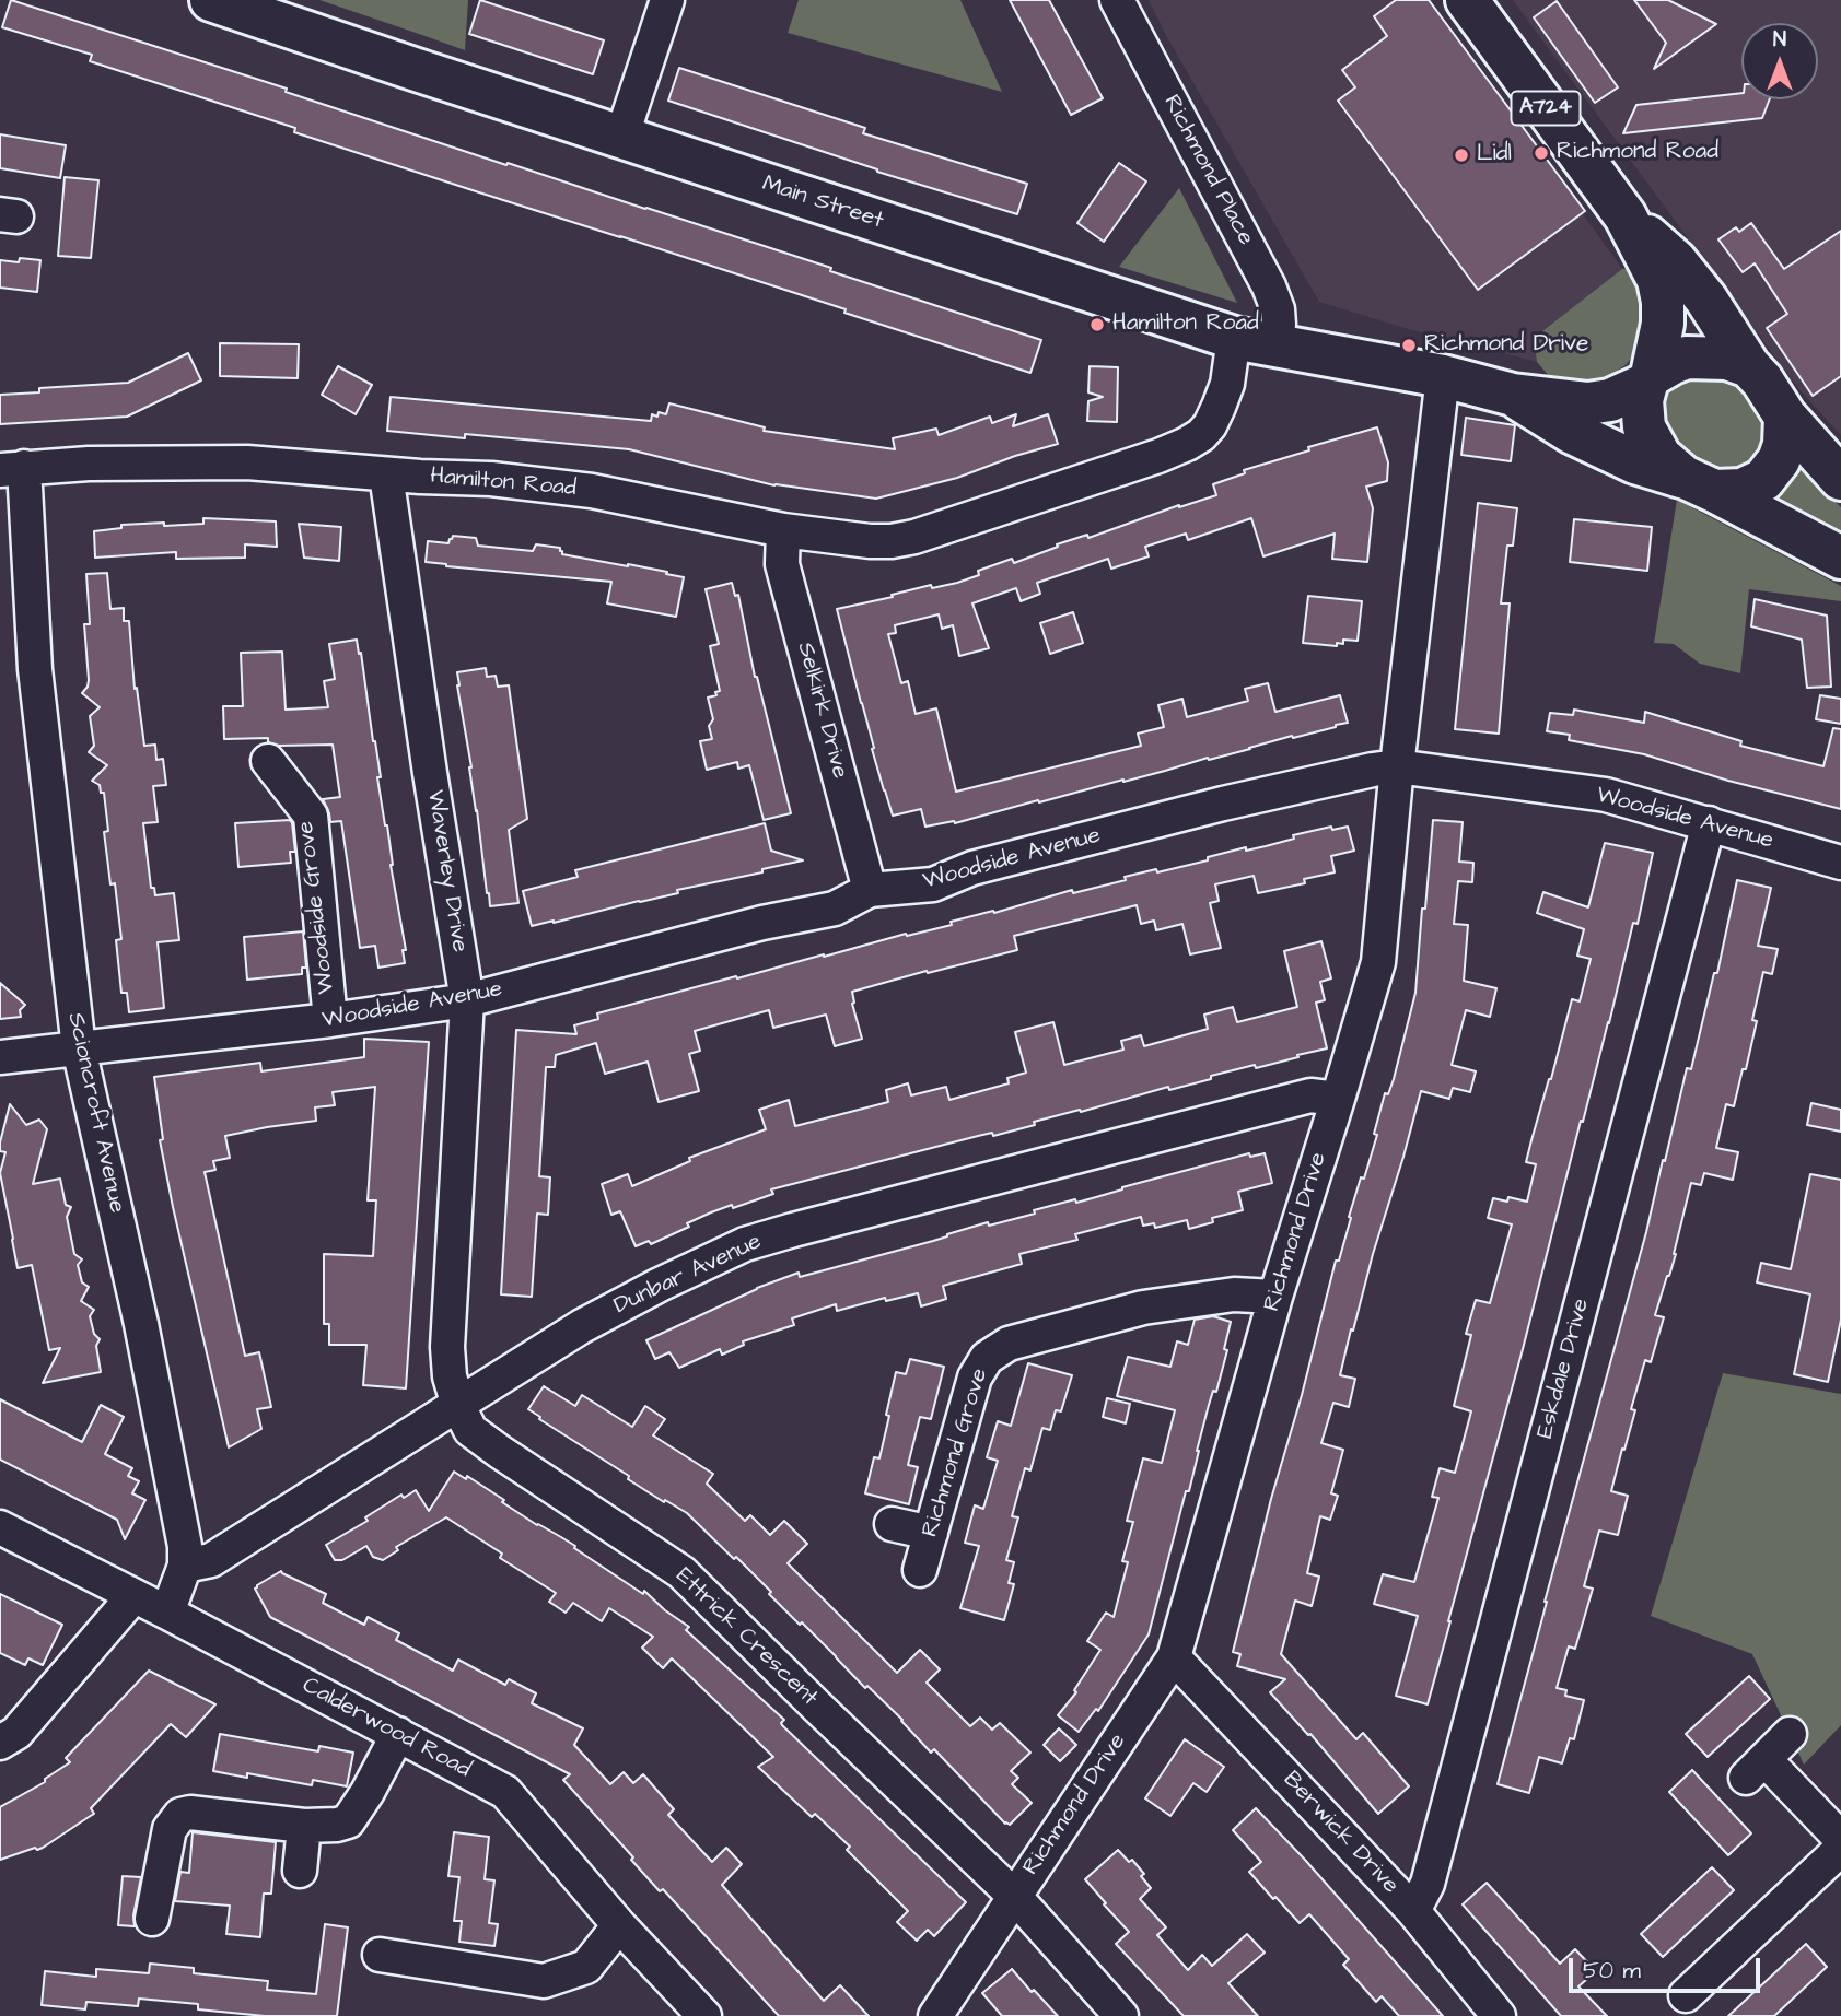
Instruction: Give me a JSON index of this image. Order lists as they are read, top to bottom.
{
  "streets": {
    "main road": ["A724", "Main Street"],
    "street": [
      "Richmond Place",
      "Hamilton Road",
      "Selkirk Drive",
      "Woodside Avenue",
      "Waverley Drive",
      "Woodside Grove",
      "Scioncroft Avenue",
      "Richmond Drive",
      "Dunbar Avenue",
      "Eskdale Drive",
      "Richmond Grove",
      "Ettrick Crescent",
      "Calderwood Road",
      "Berwick Drive"
    ]
  },
  "crossings": [
    ["Richmond Place", "Main Street"],
    ["Richmond Place", "Hamilton Road"],
    ["Main Street", "Hamilton Road"],
    ["Main Street", "Richmond Drive"],
    ["Hamilton Road", "Selkirk Drive"],
    ["Hamilton Road", "Waverley Drive"],
    ["Hamilton Road", "Scioncroft Avenue"],
    ["Selkirk Drive", "Woodside Avenue"],
    ["Woodside Avenue", "Waverley Drive"],
    ["Woodside Avenue", "Woodside Grove"],
    ["Woodside Avenue", "Scioncroft Avenue"],
    ["Woodside Avenue", "Richmond Drive"],
    ["Woodside Avenue", "Eskdale Drive"],
    ["Waverley Drive", "Dunbar Avenue"],
    ["Waverley Drive", "Ettrick Crescent"],
    ["Scioncroft Avenue", "Dunbar Avenue"],
    ["Scioncroft Avenue", "Calderwood Road"],
    ["Richmond Drive", "Dunbar Avenue"],
    ["Richmond Drive", "Richmond Grove"],
    ["Richmond Drive", "Ettrick Crescent"],
    ["Richmond Drive", "Berwick Drive"],
    ["Dunbar Avenue", "Ettrick Crescent"],
    ["Eskdale Drive", "Berwick Drive"]
  ],
  "places": [
    "Richmond Road",
    "Lidl",
    "Hamilton Road",
    "Richmond Drive"
  ],
  "scale_bar": "50 m",
  "north": "top"
}
